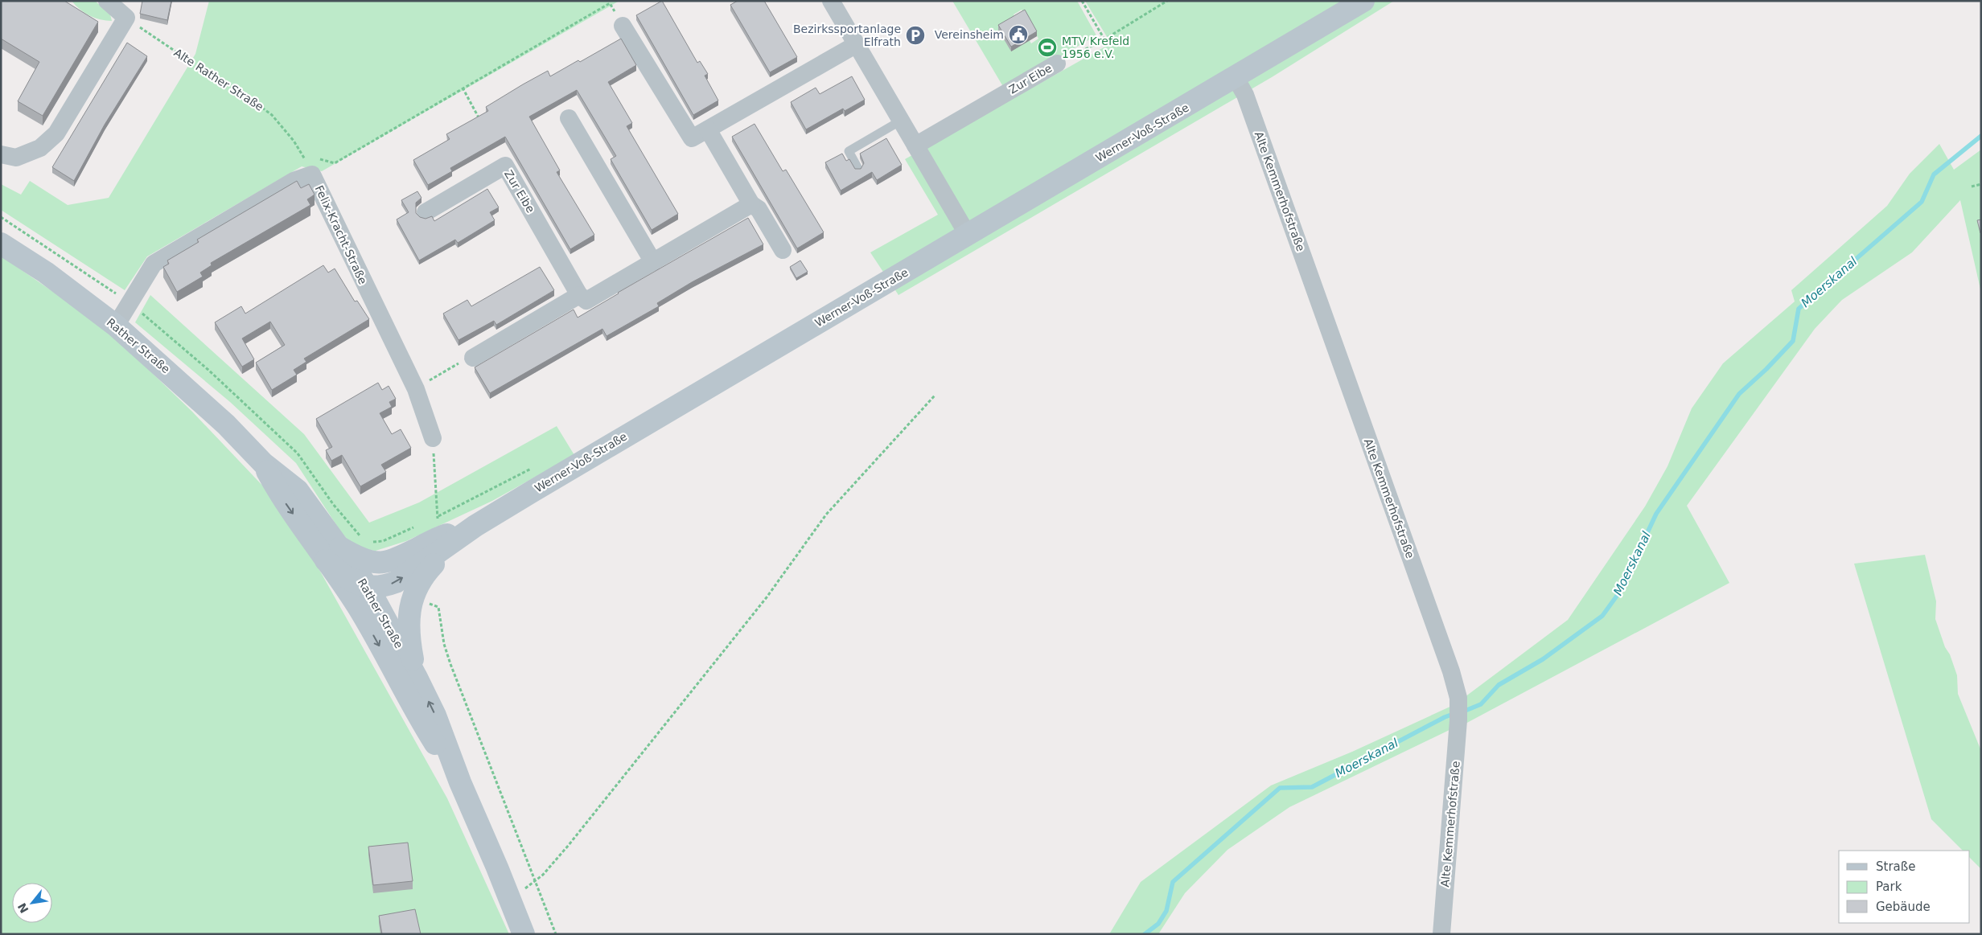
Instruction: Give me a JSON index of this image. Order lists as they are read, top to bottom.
{
  "streets": {
    "main road": ["Werner-Voß-Straße", "Rather Straße"],
    "street": ["Zur Eibe", "Alte Kemmerhofstraße", "Felix-Kracht-Straße"],
    "path": ["Alte Rather Straße"]
  },
  "crossings": [
    ["Alte Rather Straße", "Felix-Kracht-Straße"],
    ["Werner-Voß-Straße", "Alte Kemmerhofstraße"],
    ["Werner-Voß-Straße", "Rather Straße"],
    ["Felix-Kracht-Straße", "Rather Straße"]
  ],
  "water": ["Moerskanal"],
  "places": {
    "public building": ["Vereinsheim"],
    "parking": ["Bezirkssportanlage Elfrath"],
    "sports": ["MTV Krefeld 1956 e.V."]
  },
  "legend": ["Straße", "Park", "Gebäude"],
  "north": "bottom left"
}
